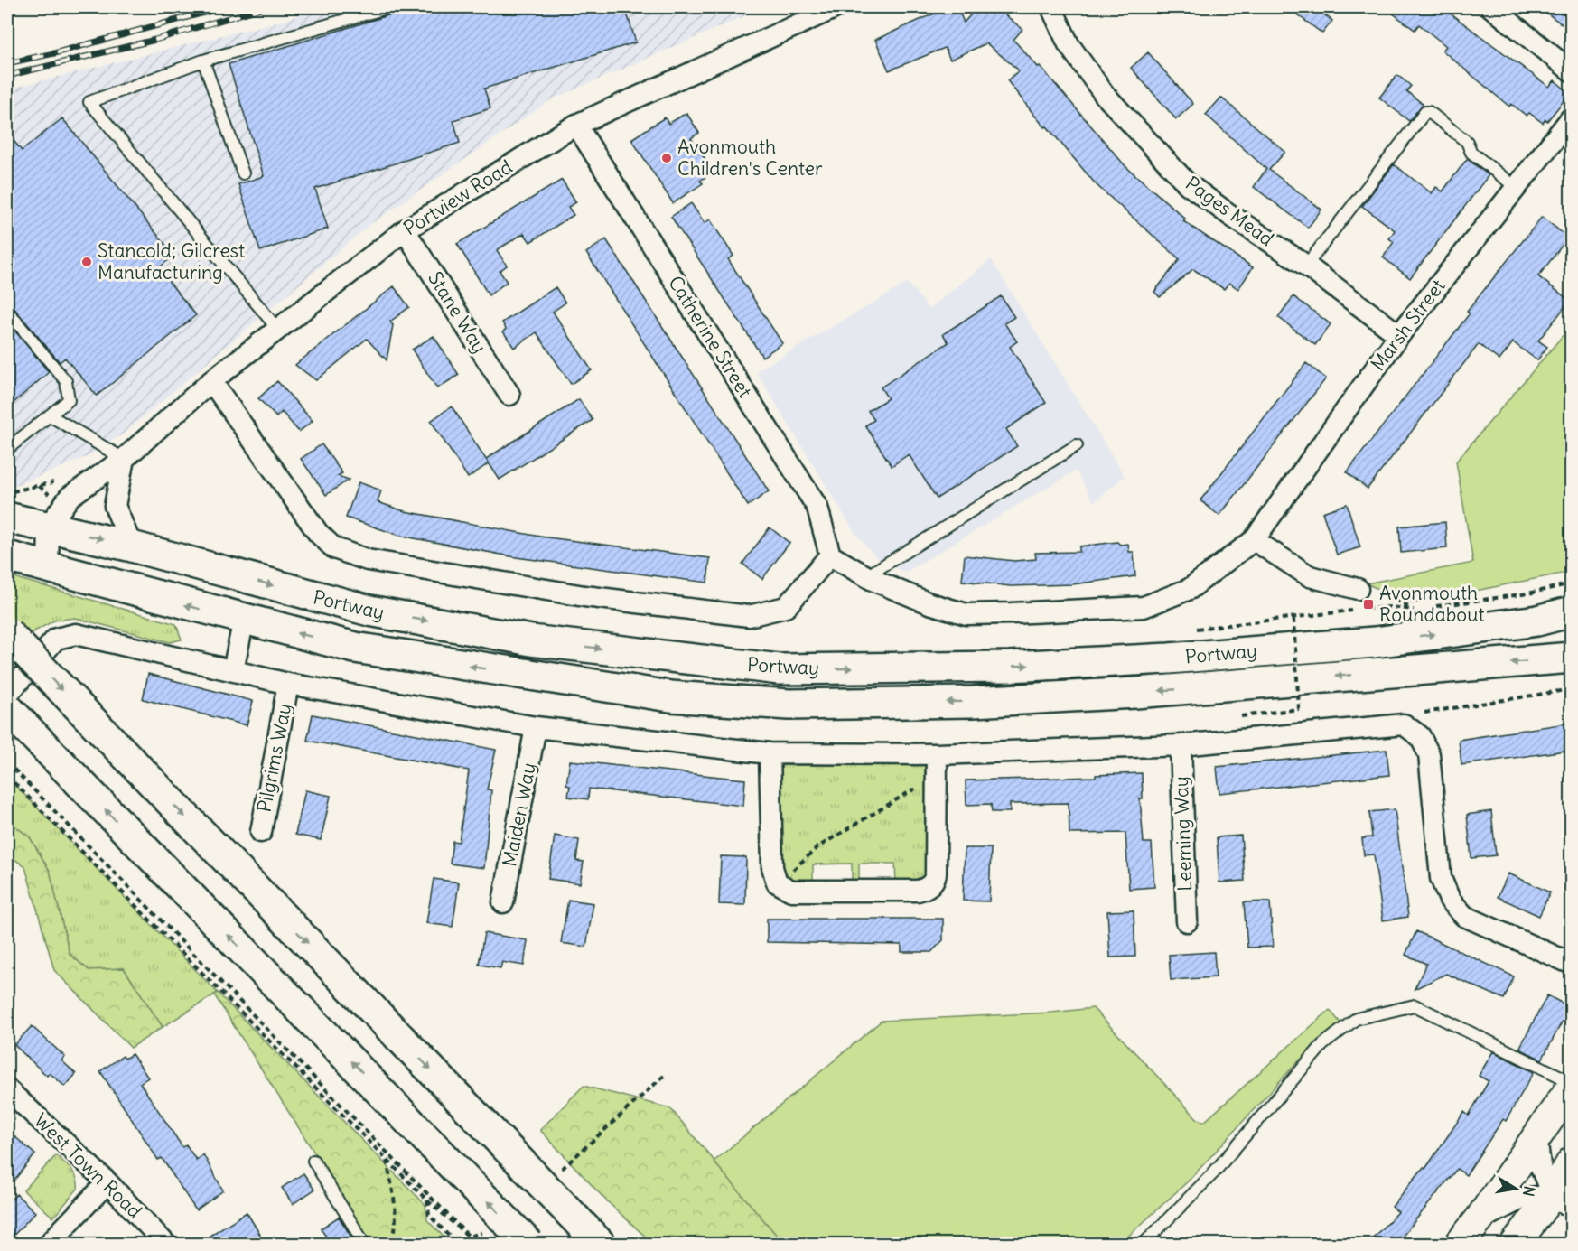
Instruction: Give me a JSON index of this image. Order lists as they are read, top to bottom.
{
  "streets": {
    "highway": ["Portway"],
    "street": [
      "Portview Road",
      "Pages Mead",
      "Stane Way",
      "Marsh Street",
      "Catherine Street",
      "Pilgrims Way",
      "Maiden Way",
      "Leeming Way",
      "West Town Road"
    ]
  },
  "crossings": [
    ["Portview Road", "Stane Way"],
    ["Portview Road", "Catherine Street"],
    ["Portview Road", "Portway"],
    ["Pages Mead", "Marsh Street"]
  ],
  "places": {
    "other": ["Avonmouth Children's Center", "Stancold; Gilcrest Manufacturing"],
    "transit": ["Avonmouth Roundabout"]
  },
  "north": "right"
}
